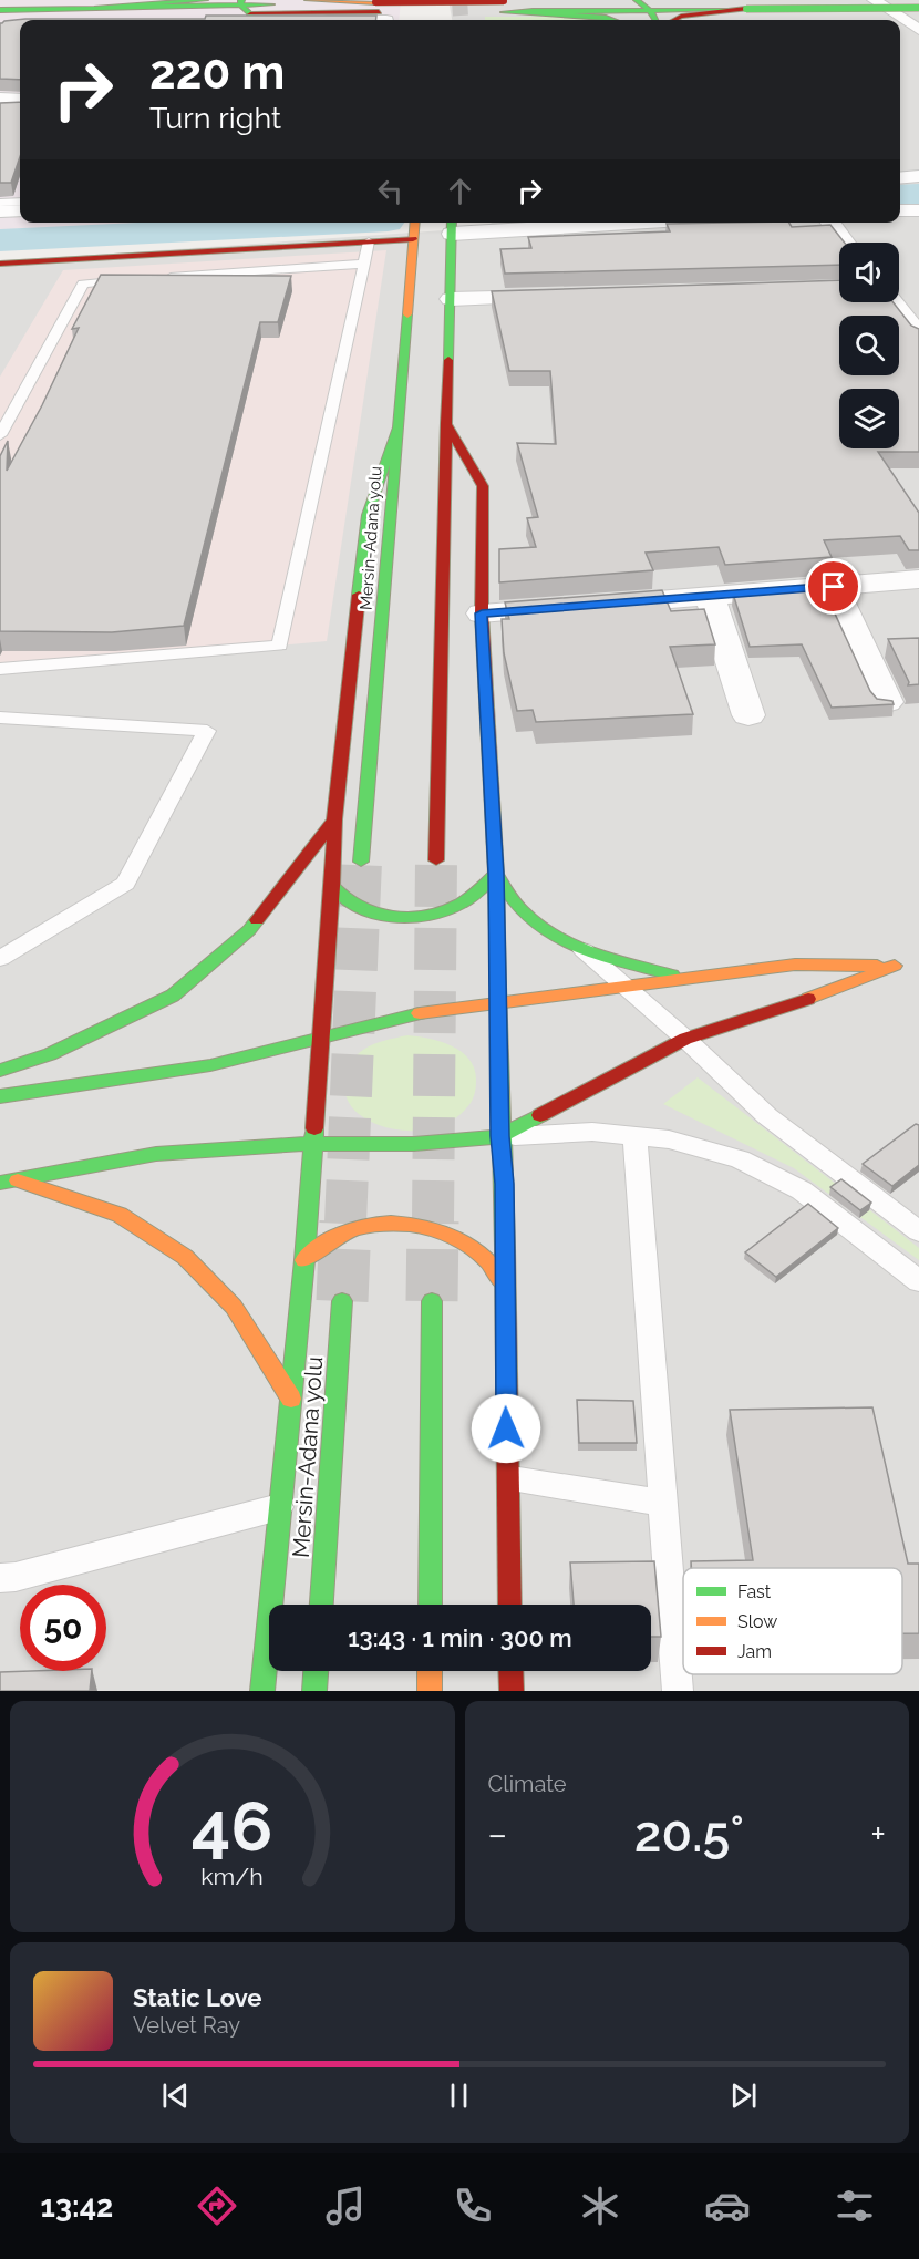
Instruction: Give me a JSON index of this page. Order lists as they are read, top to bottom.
{
  "streets": {
    "main road": ["Mersin-Adana yolu"]
  },
  "legend": ["Fast", "Slow", "Jam"],
  "page": {
    "turn": ["220 m", "Turn right"],
    "limit": "50",
    "trip": "13:43 · 1 min · 300 m",
    "tile": "Climate",
    "heat": ["−", "20.5°", "+"],
    "song": ["Static Love", "Velvet Ray"],
    "tabs": "13:42",
    "gauge": ["46", "km/h"]
  }
}
